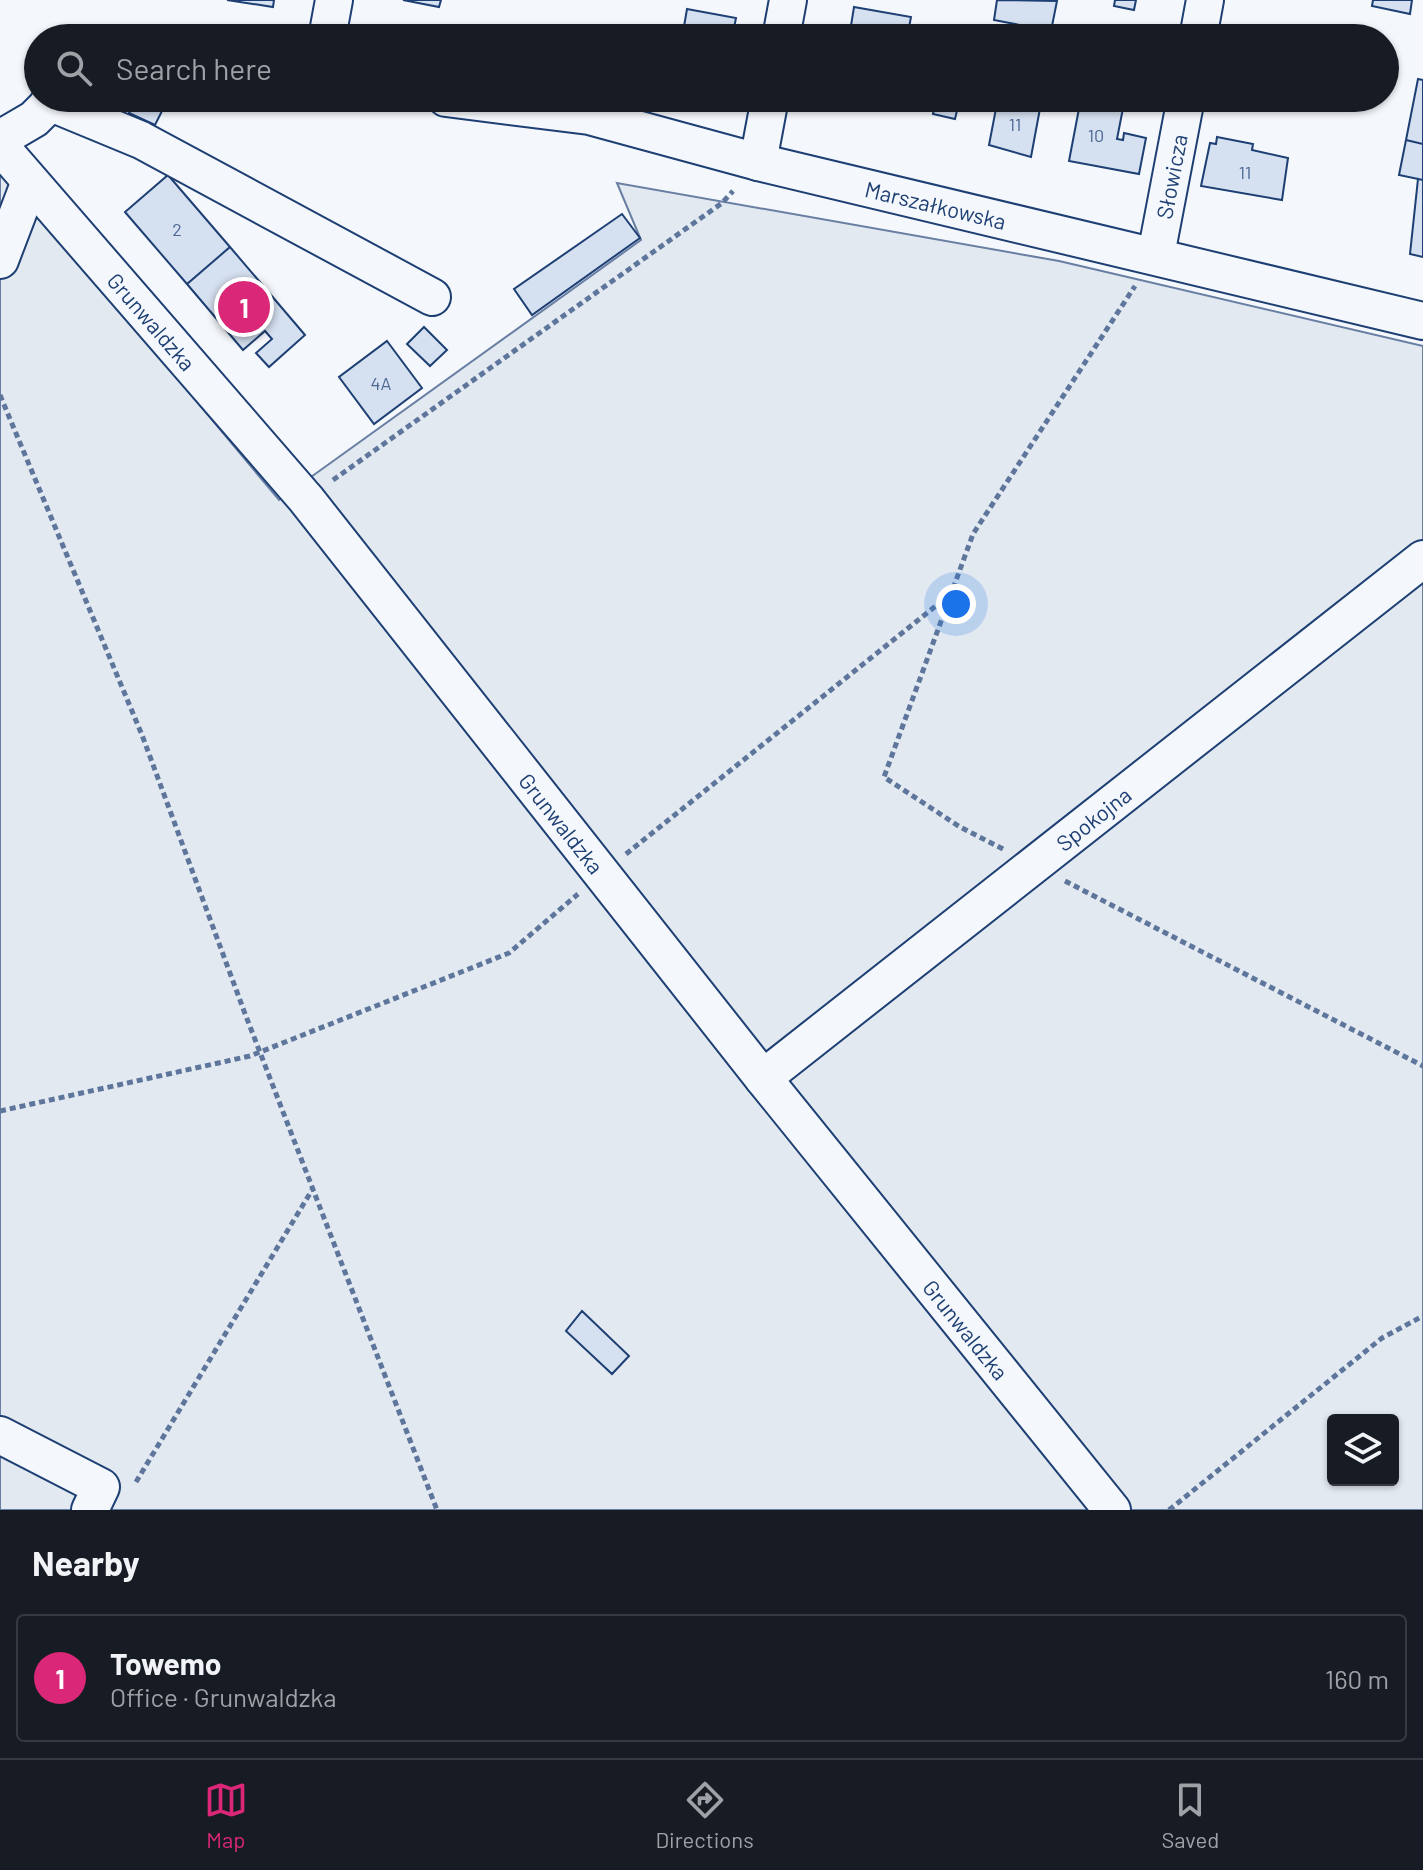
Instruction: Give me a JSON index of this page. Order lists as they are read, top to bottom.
{
  "streets": {
    "street": [
      "Słowicza",
      "Marszałkowska",
      "Grunwaldzka",
      "Spokojna"
    ]
  },
  "crossings": [
    ["Słowicza", "Marszałkowska"],
    ["Grunwaldzka", "Spokojna"]
  ],
  "house_numbers": [
    "11",
    "10",
    "11",
    "2",
    "4A"
  ],
  "page": {
    "search": "Search here",
    "pins": "1",
    "heading": "Nearby",
    "list": [
      {
        "mark": "1",
        "name": "Towemo",
        "note": "Office · Grunwaldzka",
        "value": "160 m"
      }
    ],
    "nav": ["Map", "Directions", "Saved"]
  }
}
